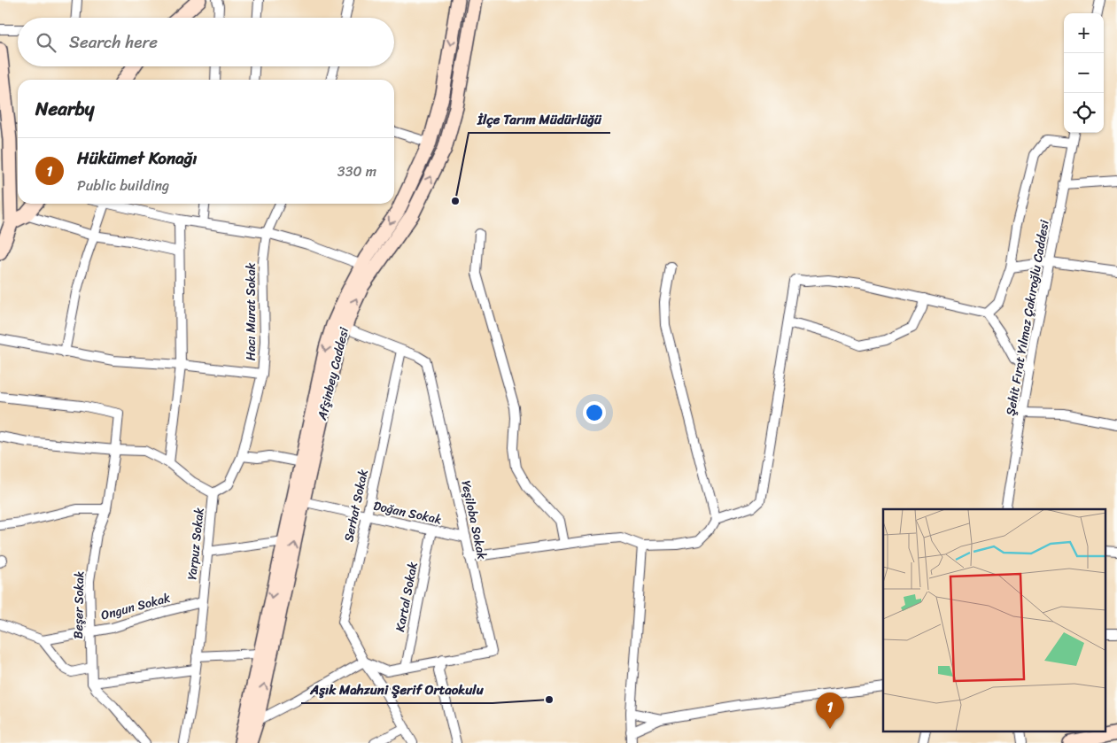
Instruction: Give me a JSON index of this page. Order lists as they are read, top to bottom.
{
  "streets": {
    "main road": ["Afşinbey Caddesi"],
    "street": [
      "Hacı Murat Sokak",
      "Şehit Fırat Yılmaz Çakıroğlu Caddesi",
      "Serhat Sokak",
      "Doğan Sokak",
      "Yeşiloba Sokak",
      "Yarpuz Sokak",
      "Kartal Sokak",
      "Beşer Sokak",
      "Ongun Sokak"
    ]
  },
  "crossings": [
    ["Hacı Murat Sokak", "Yarpuz Sokak"],
    ["Afşinbey Caddesi", "Doğan Sokak"],
    ["Afşinbey Caddesi", "Yeşiloba Sokak"],
    ["Serhat Sokak", "Doğan Sokak"],
    ["Serhat Sokak", "Yeşiloba Sokak"],
    ["Doğan Sokak", "Yeşiloba Sokak"],
    ["Doğan Sokak", "Kartal Sokak"],
    ["Yeşiloba Sokak", "Kartal Sokak"],
    ["Yarpuz Sokak", "Beşer Sokak"],
    ["Yarpuz Sokak", "Ongun Sokak"],
    ["Beşer Sokak", "Ongun Sokak"]
  ],
  "places": ["İlçe Tarım Müdürlüğü", "Aşık Mahzuni Şerif Ortaokulu"],
  "page": {
    "map_buttons": ["+", "−"],
    "search": "Search here",
    "heading": "Nearby",
    "list": [
      {
        "mark": "1",
        "name": "Hükümet Konağı",
        "note": "Public building",
        "value": "330 m"
      }
    ],
    "pins": "1"
  }
}
